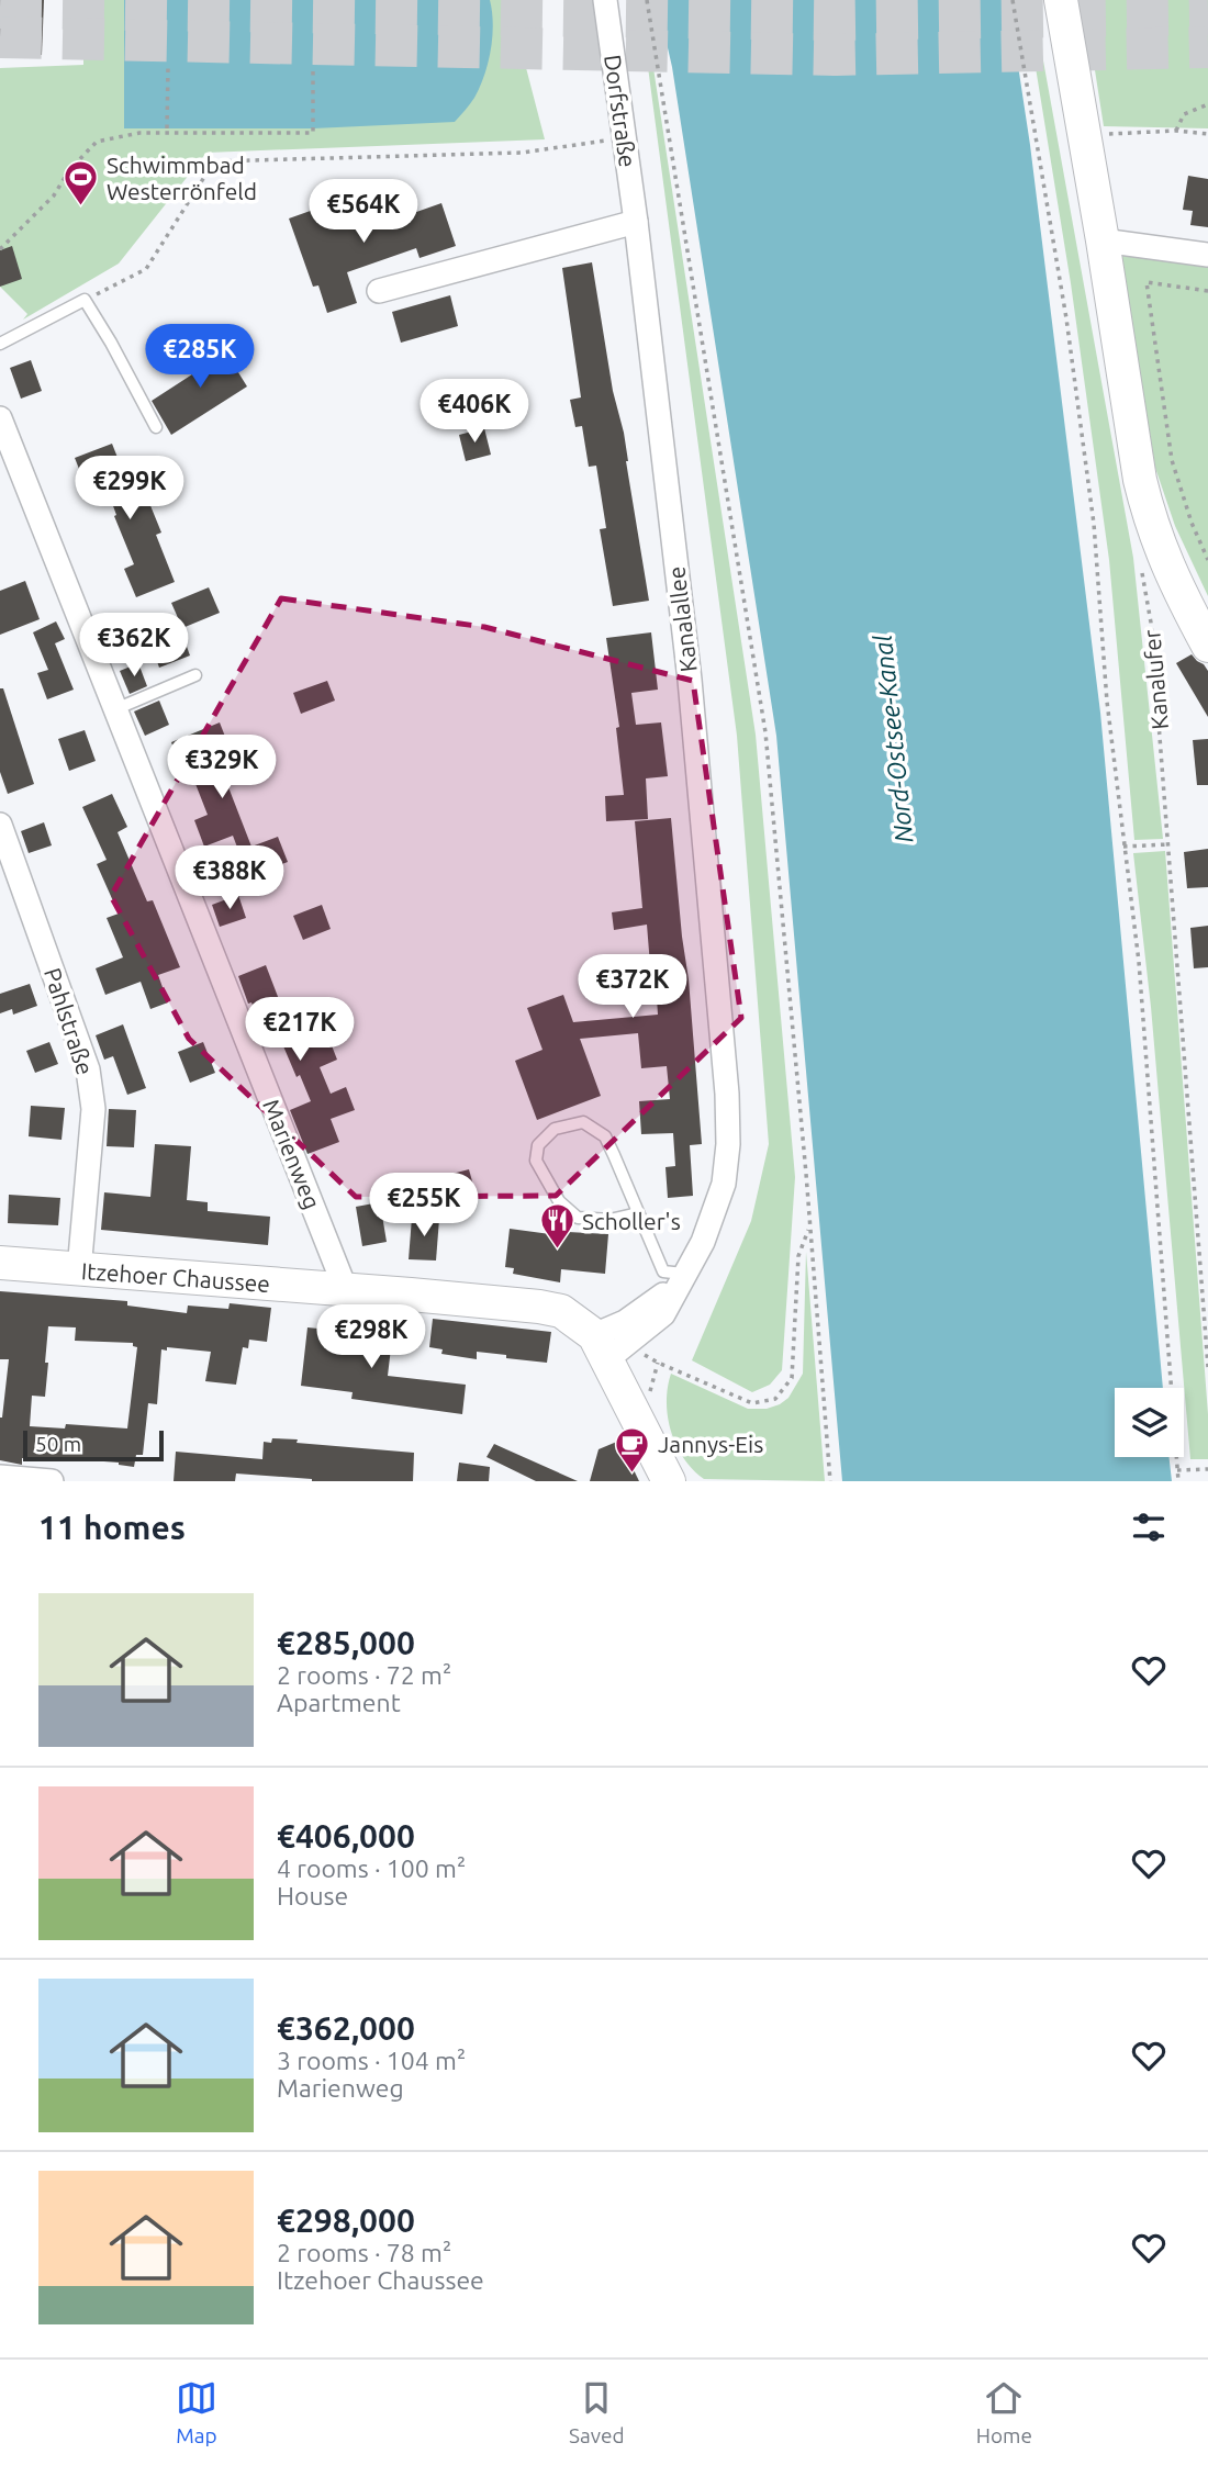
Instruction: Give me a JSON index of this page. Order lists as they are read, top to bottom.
{
  "streets": {
    "street": [
      "Dorfstraße",
      "Kanalallee",
      "Pahlstraße",
      "Marienweg",
      "Itzehoer Chaussee"
    ],
    "path": ["Kanalufer"]
  },
  "crossings": [
    ["Dorfstraße", "Kanalallee"],
    ["Kanalallee", "Itzehoer Chaussee"],
    ["Pahlstraße", "Itzehoer Chaussee"],
    ["Marienweg", "Itzehoer Chaussee"]
  ],
  "water": ["Nord-Ostsee-Kanal"],
  "places": {
    "sports": ["Schwimmbad Westerrönfeld"],
    "restaurant": ["Scholler's"],
    "cafe": ["Jannys-Eis"]
  },
  "scale_bar": "50 m",
  "page": {
    "price": [
      "€564K",
      "€285K",
      "€406K",
      "€299K",
      "€362K",
      "€329K",
      "€388K",
      "€372K",
      "€217K",
      "€255K",
      "€298K"
    ],
    "scale": "50 m",
    "heading": "11 homes",
    "list": [
      {
        "name": "€285,000",
        "note": "2 rooms · 72 m² · Apartment"
      },
      {
        "name": "€406,000",
        "note": "4 rooms · 100 m² · House"
      },
      {
        "name": "€362,000",
        "note": "3 rooms · 104 m² · Marienweg"
      },
      {
        "name": "€298,000",
        "note": "2 rooms · 78 m² · Itzehoer Chaussee"
      }
    ],
    "tabs": ["Map", "Saved", "Home"]
  }
}
